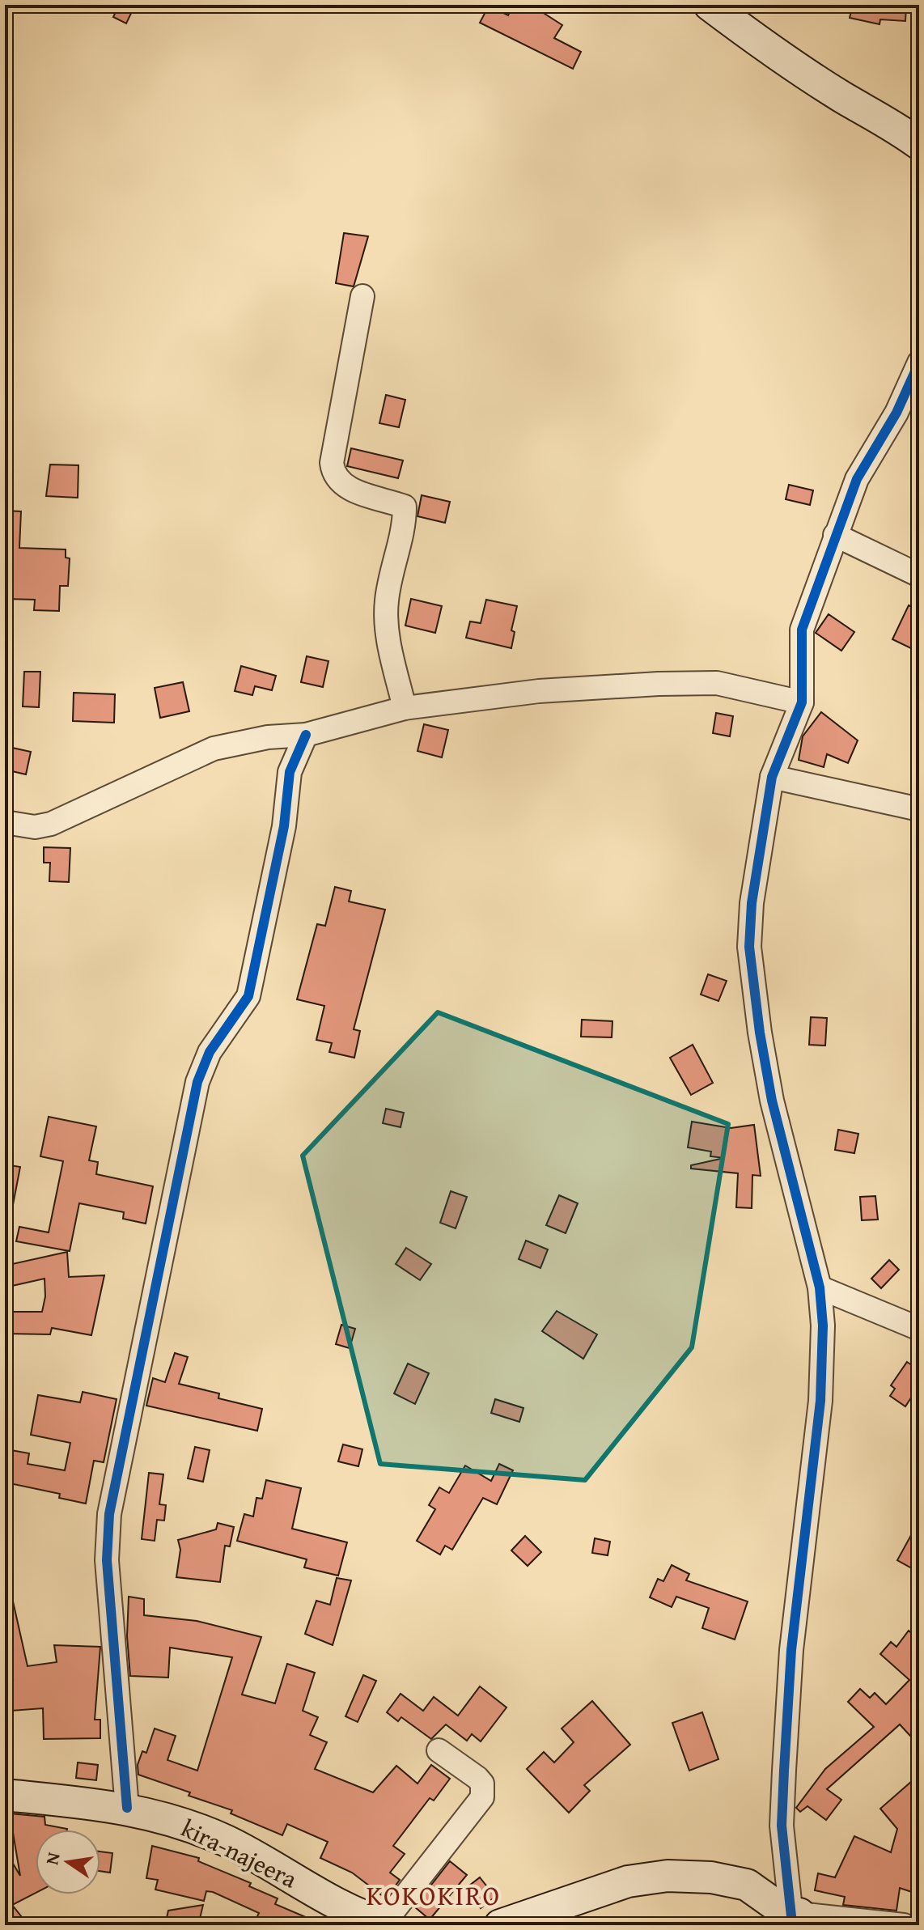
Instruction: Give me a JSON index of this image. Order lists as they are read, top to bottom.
{
  "streets": {
    "street": ["kira-najeera"]
  },
  "districts": ["KOKOKIRO"],
  "north": "left"
}
